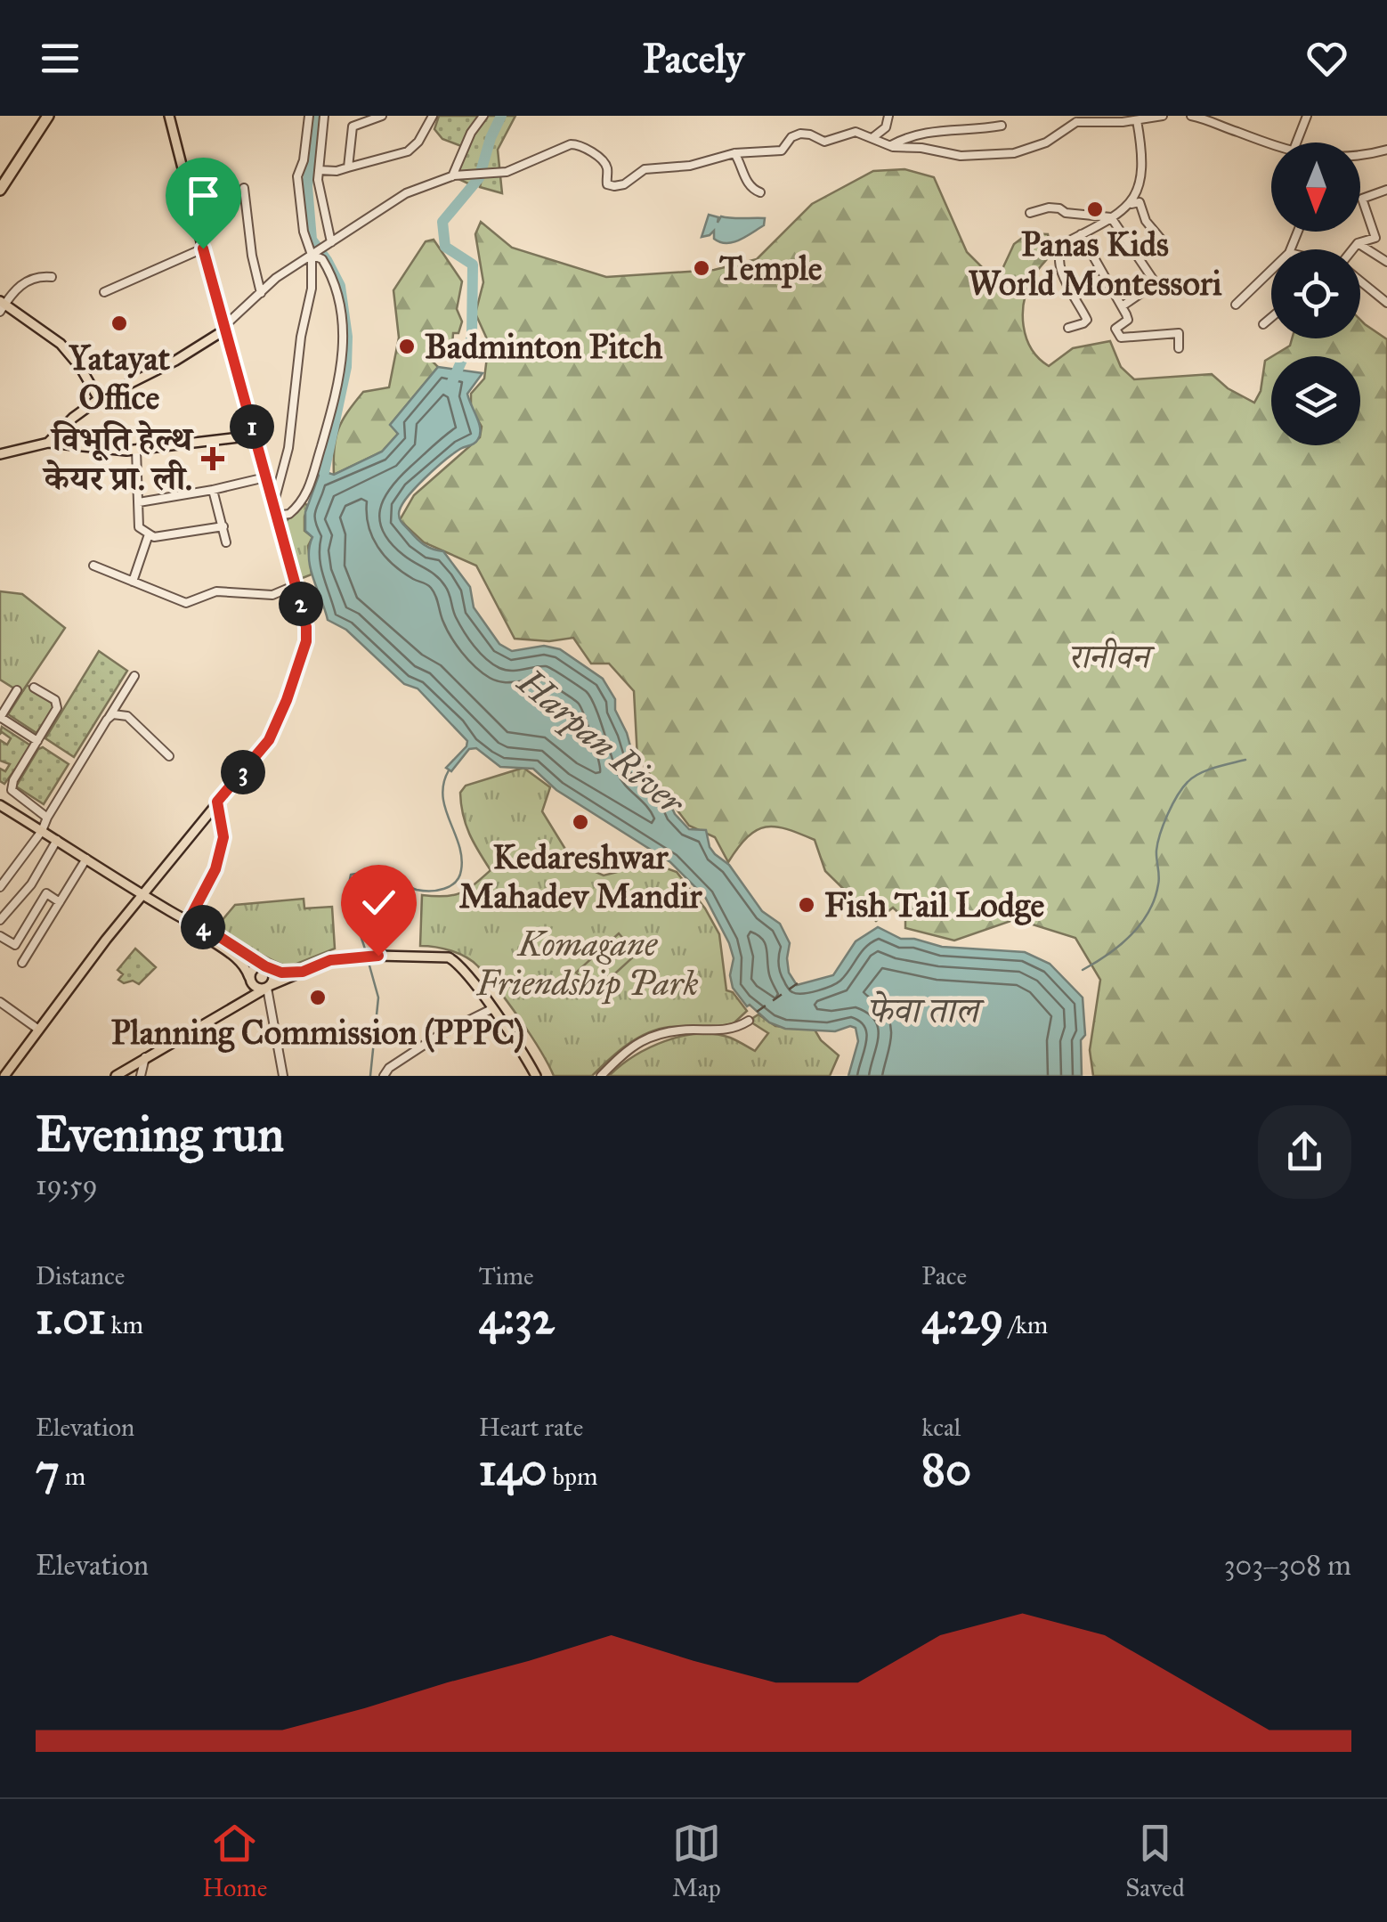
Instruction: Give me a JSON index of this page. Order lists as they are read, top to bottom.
{
  "water": ["Harpan River", "फेवा ताल"],
  "parks": ["रानीवन", "Komagane Friendship Park"],
  "places": {
    "other": [
      "Panas Kids World Montessori",
      "Temple",
      "Yatayat Office",
      "Badminton Pitch",
      "Kedareshwar Mahadev Mandir",
      "Fish Tail Lodge",
      "Planning Commission (PPPC)"
    ],
    "health": ["विभूति हेल्थ केयर प्रा. ली."]
  },
  "north": "bottom",
  "page": {
    "header": "Pacely",
    "pins": [
      "1",
      "2",
      "3",
      "4"
    ],
    "heading": ["Evening run", "19:59"],
    "stats": [
      ["Distance", "1.01 km"],
      ["Time", "4:32"],
      ["Pace", "4:29 /km"],
      ["Elevation", "7 m"],
      ["Heart rate", "140 bpm"],
      ["kcal", "80"]
    ],
    "chart": ["Elevation", "303–308 m"],
    "tabs": ["Home", "Map", "Saved"]
  }
}
